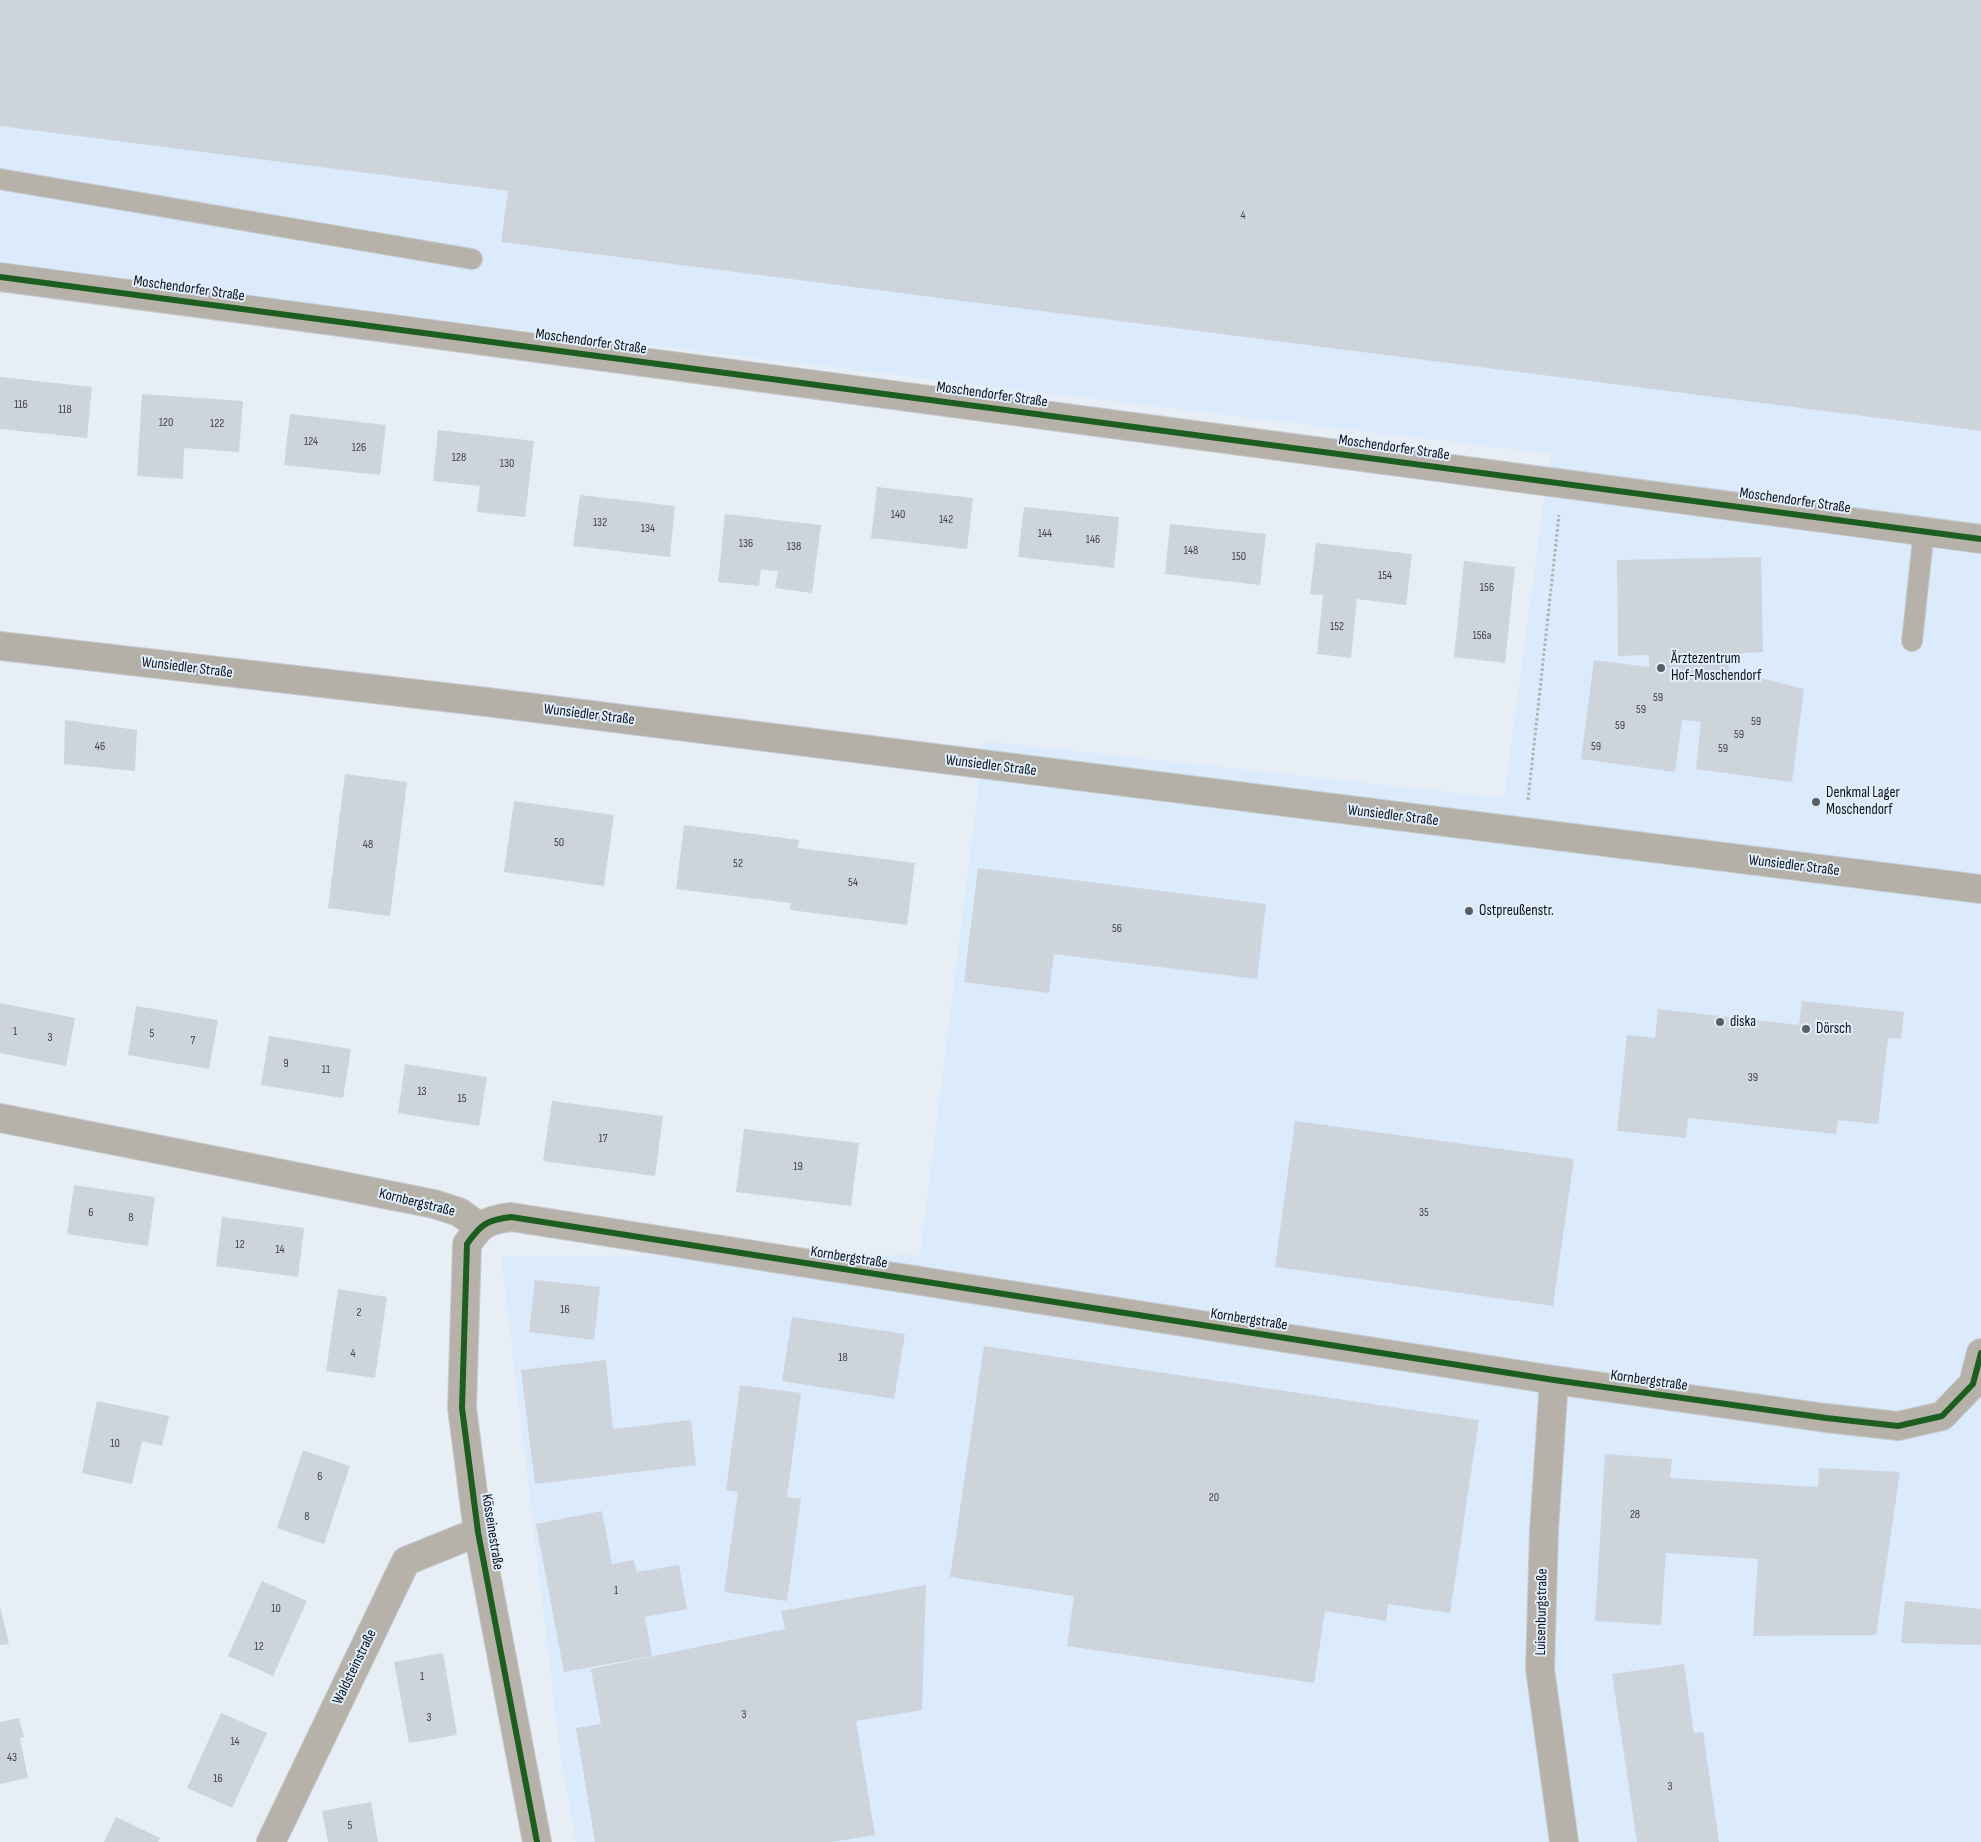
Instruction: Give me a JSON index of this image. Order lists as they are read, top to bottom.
{
  "streets": {
    "main road": ["Wunsiedler Straße"],
    "street": [
      "Moschendorfer Straße",
      "Kornbergstraße",
      "Kösseinestraße",
      "Luisenburgstraße",
      "Waldsteinstraße"
    ]
  },
  "crossings": [
    ["Kornbergstraße", "Kösseinestraße"],
    ["Kornbergstraße", "Luisenburgstraße"],
    ["Kösseinestraße", "Waldsteinstraße"]
  ],
  "places": [
    "Ärztezentrum Hof-Moschendorf",
    "Denkmal Lager Moschendorf",
    "Ostpreußenstr.",
    "diska",
    "Dörsch"
  ],
  "house_numbers": [
    "4",
    "116",
    "118",
    "120",
    "122",
    "124",
    "126",
    "128",
    "130",
    "140",
    "142",
    "132",
    "134",
    "144",
    "146",
    "136",
    "138",
    "148",
    "150",
    "154",
    "156",
    "152",
    "156a",
    "59",
    "59",
    "59",
    "59",
    "59",
    "46",
    "59",
    "59",
    "50",
    "48",
    "52",
    "54",
    "56",
    "1",
    "5",
    "3",
    "7",
    "9",
    "11",
    "39",
    "13",
    "15",
    "17",
    "19",
    "6",
    "35",
    "8",
    "12",
    "14",
    "16",
    "2",
    "4",
    "18",
    "10",
    "6",
    "20",
    "28",
    "8",
    "1",
    "10",
    "12",
    "1",
    "3",
    "3",
    "14",
    "43",
    "16",
    "3",
    "5"
  ]
}
